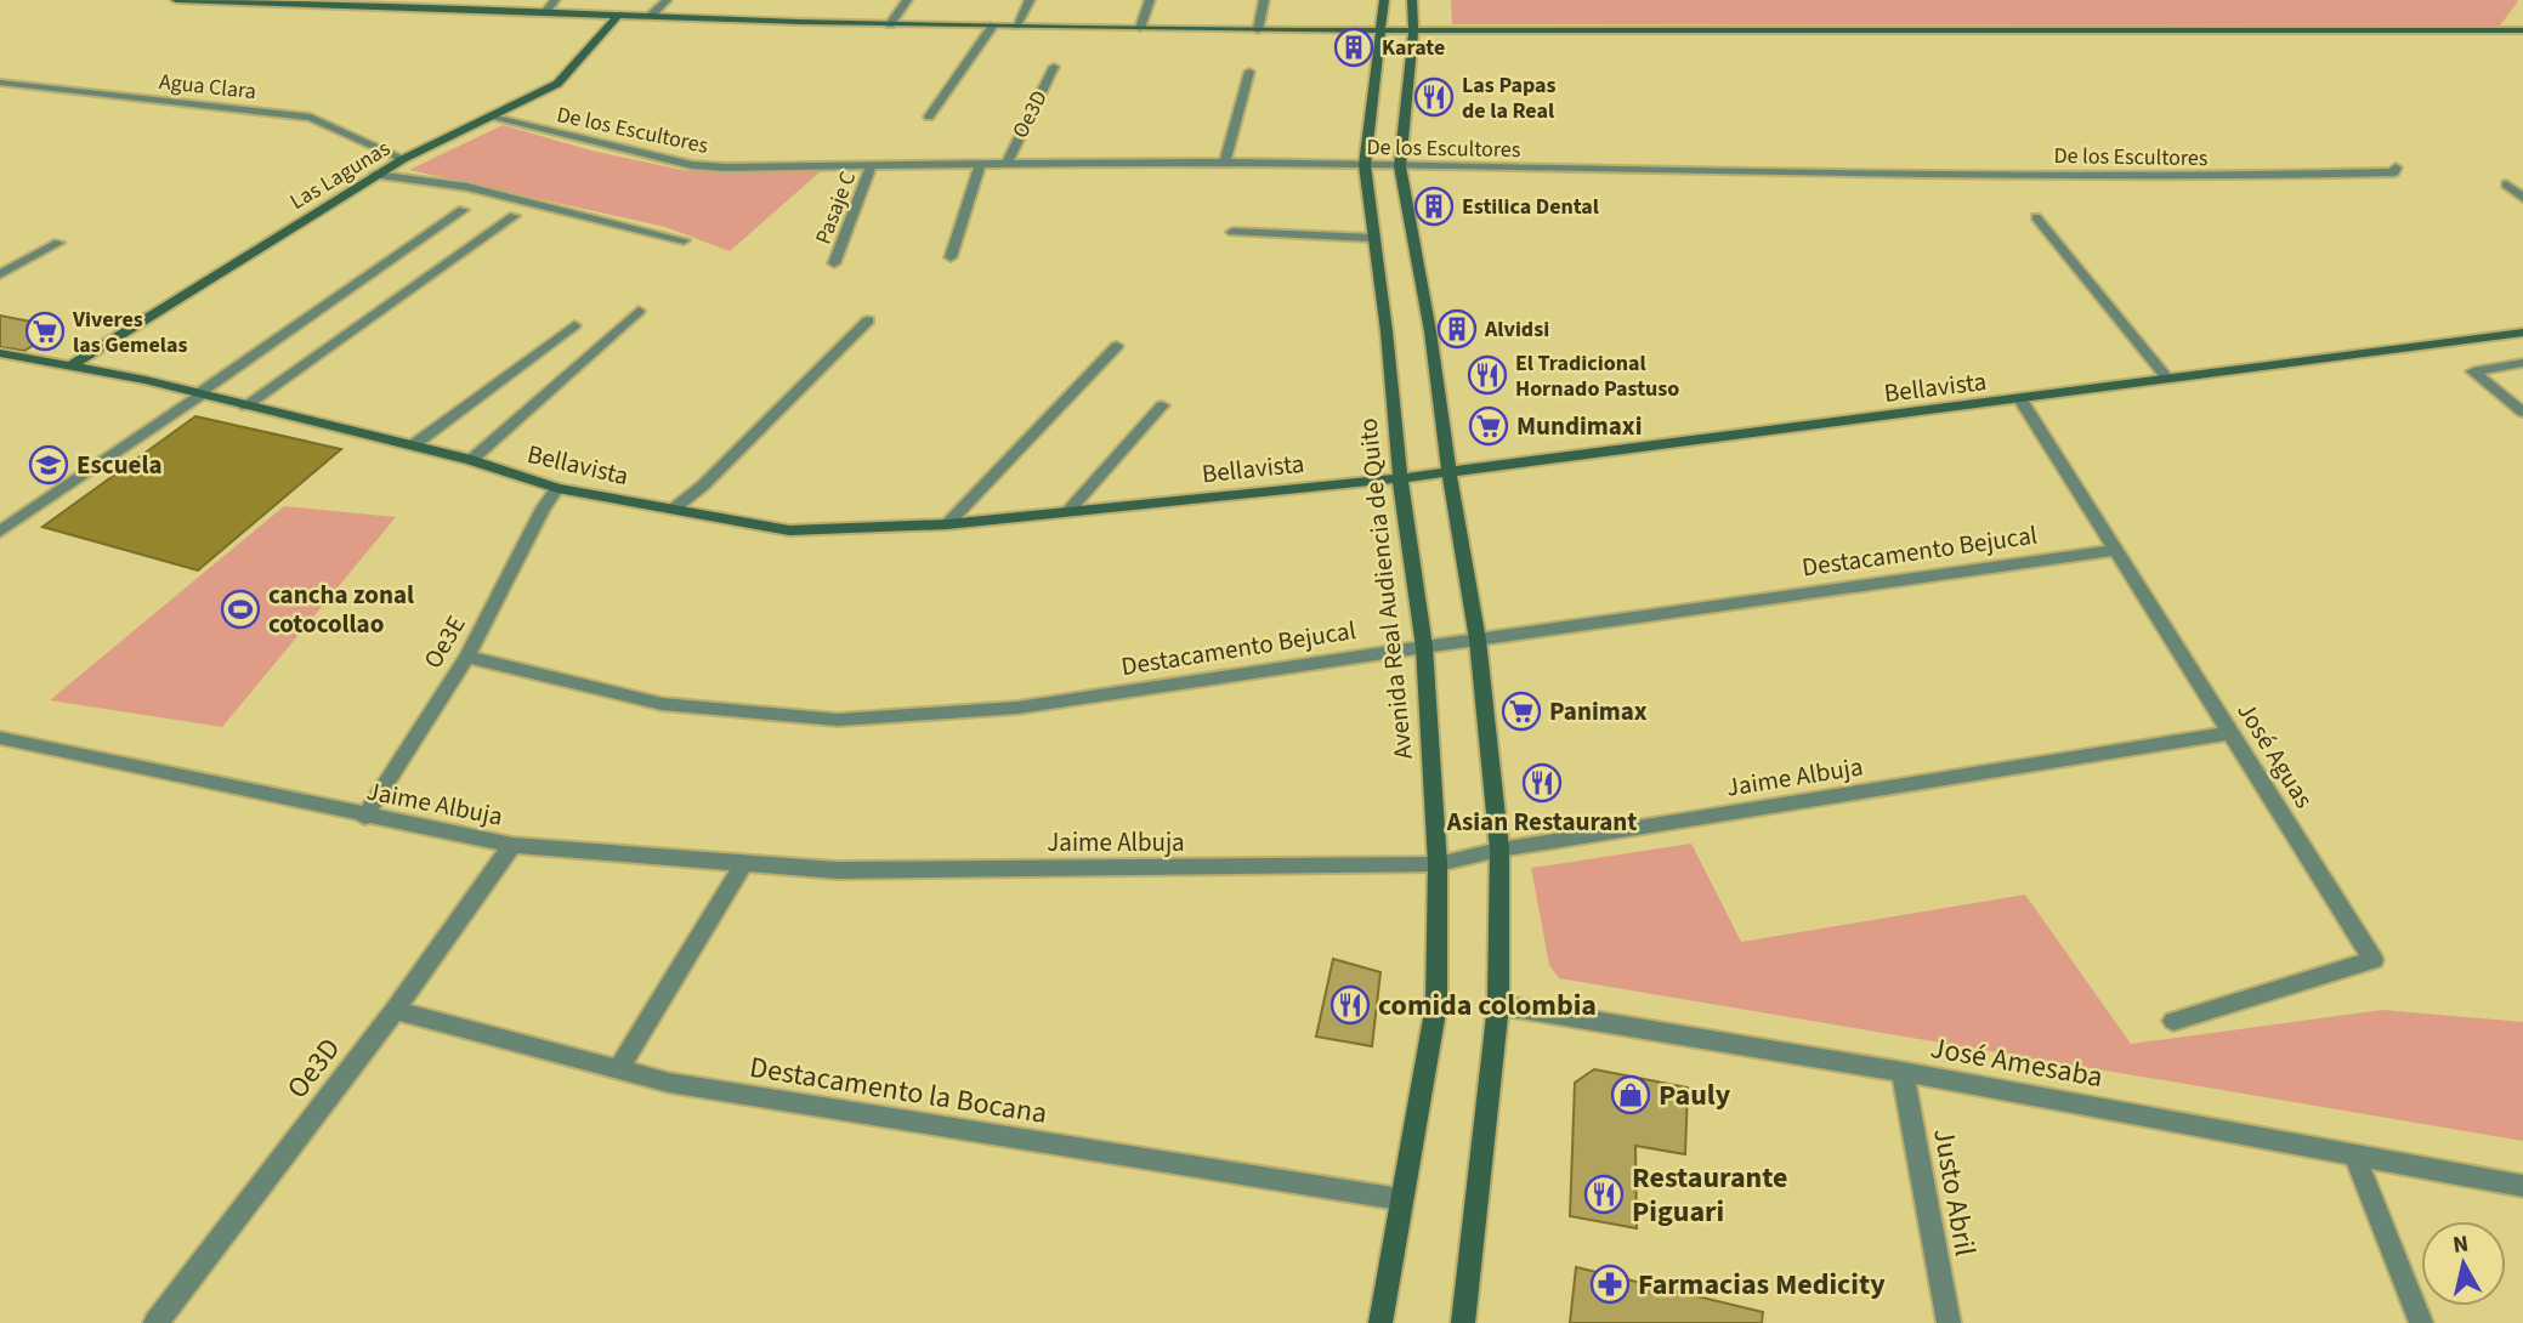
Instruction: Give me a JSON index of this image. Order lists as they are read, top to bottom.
{
  "streets": {
    "street": [
      "Agua Clara",
      "Oe3D",
      "De los Escultores",
      "Las Lagunas",
      "Pasaje C",
      "Bellavista",
      "Destacamento Bejucal",
      "Avenida Real Audiencia de Quito",
      "Oe3E",
      "José Aguas",
      "Jaime Albuja",
      "José Amesaba",
      "Destacamento la Bocana",
      "Justo Abril"
    ]
  },
  "crossings": [
    ["Agua Clara", "Las Lagunas"],
    ["Oe3D", "De los Escultores"],
    ["Oe3D", "Jaime Albuja"],
    ["Oe3D", "Destacamento la Bocana"],
    ["De los Escultores", "Las Lagunas"],
    ["De los Escultores", "Pasaje C"],
    ["De los Escultores", "Avenida Real Audiencia de Quito"],
    ["Las Lagunas", "Bellavista"],
    ["Bellavista", "Avenida Real Audiencia de Quito"],
    ["Bellavista", "Oe3E"],
    ["Bellavista", "José Aguas"],
    ["Destacamento Bejucal", "Avenida Real Audiencia de Quito"],
    ["Destacamento Bejucal", "Oe3E"],
    ["Destacamento Bejucal", "José Aguas"],
    ["Avenida Real Audiencia de Quito", "Jaime Albuja"],
    ["Avenida Real Audiencia de Quito", "Destacamento la Bocana"],
    ["Oe3E", "Jaime Albuja"],
    ["José Aguas", "Jaime Albuja"],
    ["José Amesaba", "Justo Abril"]
  ],
  "places": {
    "building": ["Karate", "Estilica Dental", "Alvidsi"],
    "restaurant": [
      "Las Papas de la Real",
      "El Tradicional Hornado Pastuso",
      "Asian Restaurant",
      "comida colombia",
      "Restaurante Piguari"
    ],
    "supermarket": ["Viveres las Gemelas", "Mundimaxi", "Panimax"],
    "school or university": ["Escuela"],
    "sports": ["cancha zonal cotocollao"],
    "shop": ["Pauly"],
    "pharmacy": ["Farmacias Medicity"]
  },
  "north": "top"
}
